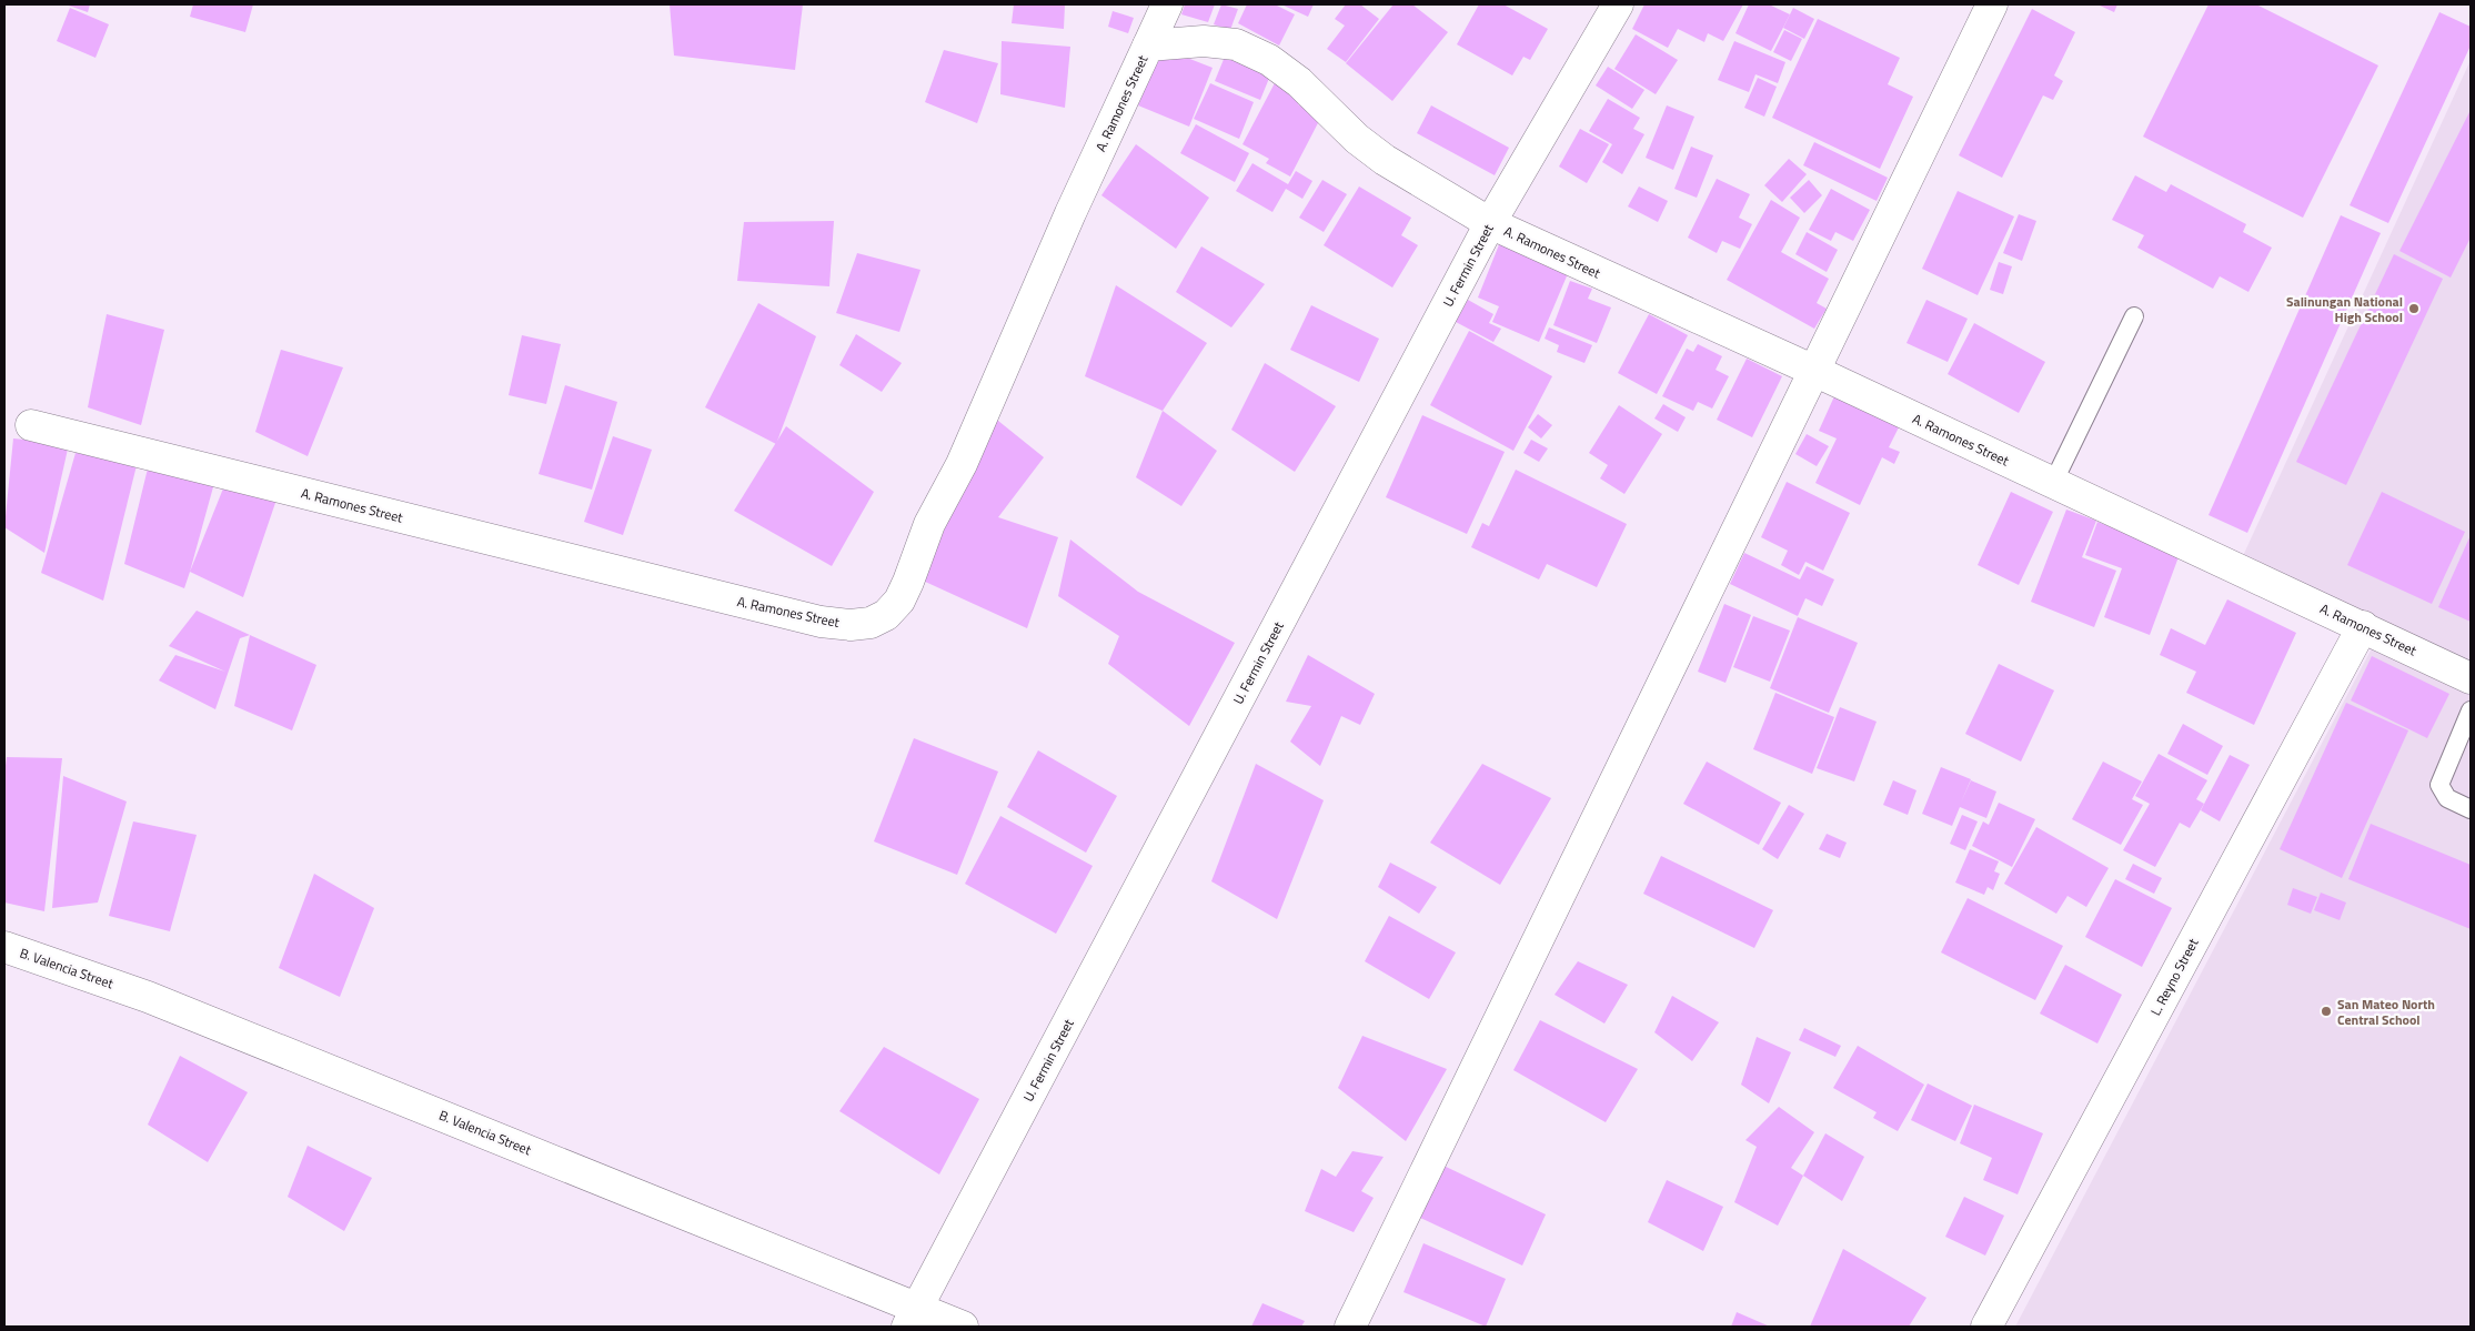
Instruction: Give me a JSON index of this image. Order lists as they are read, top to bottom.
{
  "streets": {
    "street": [
      "A. Ramones Street",
      "U. Fermin Street",
      "B. Valencia Street",
      "L. Reyno Street"
    ]
  },
  "crossings": [
    ["A. Ramones Street", "U. Fermin Street"],
    ["A. Ramones Street", "L. Reyno Street"],
    ["U. Fermin Street", "B. Valencia Street"]
  ],
  "places": ["Salinungan National High School", "San Mateo North Central School"]
}
